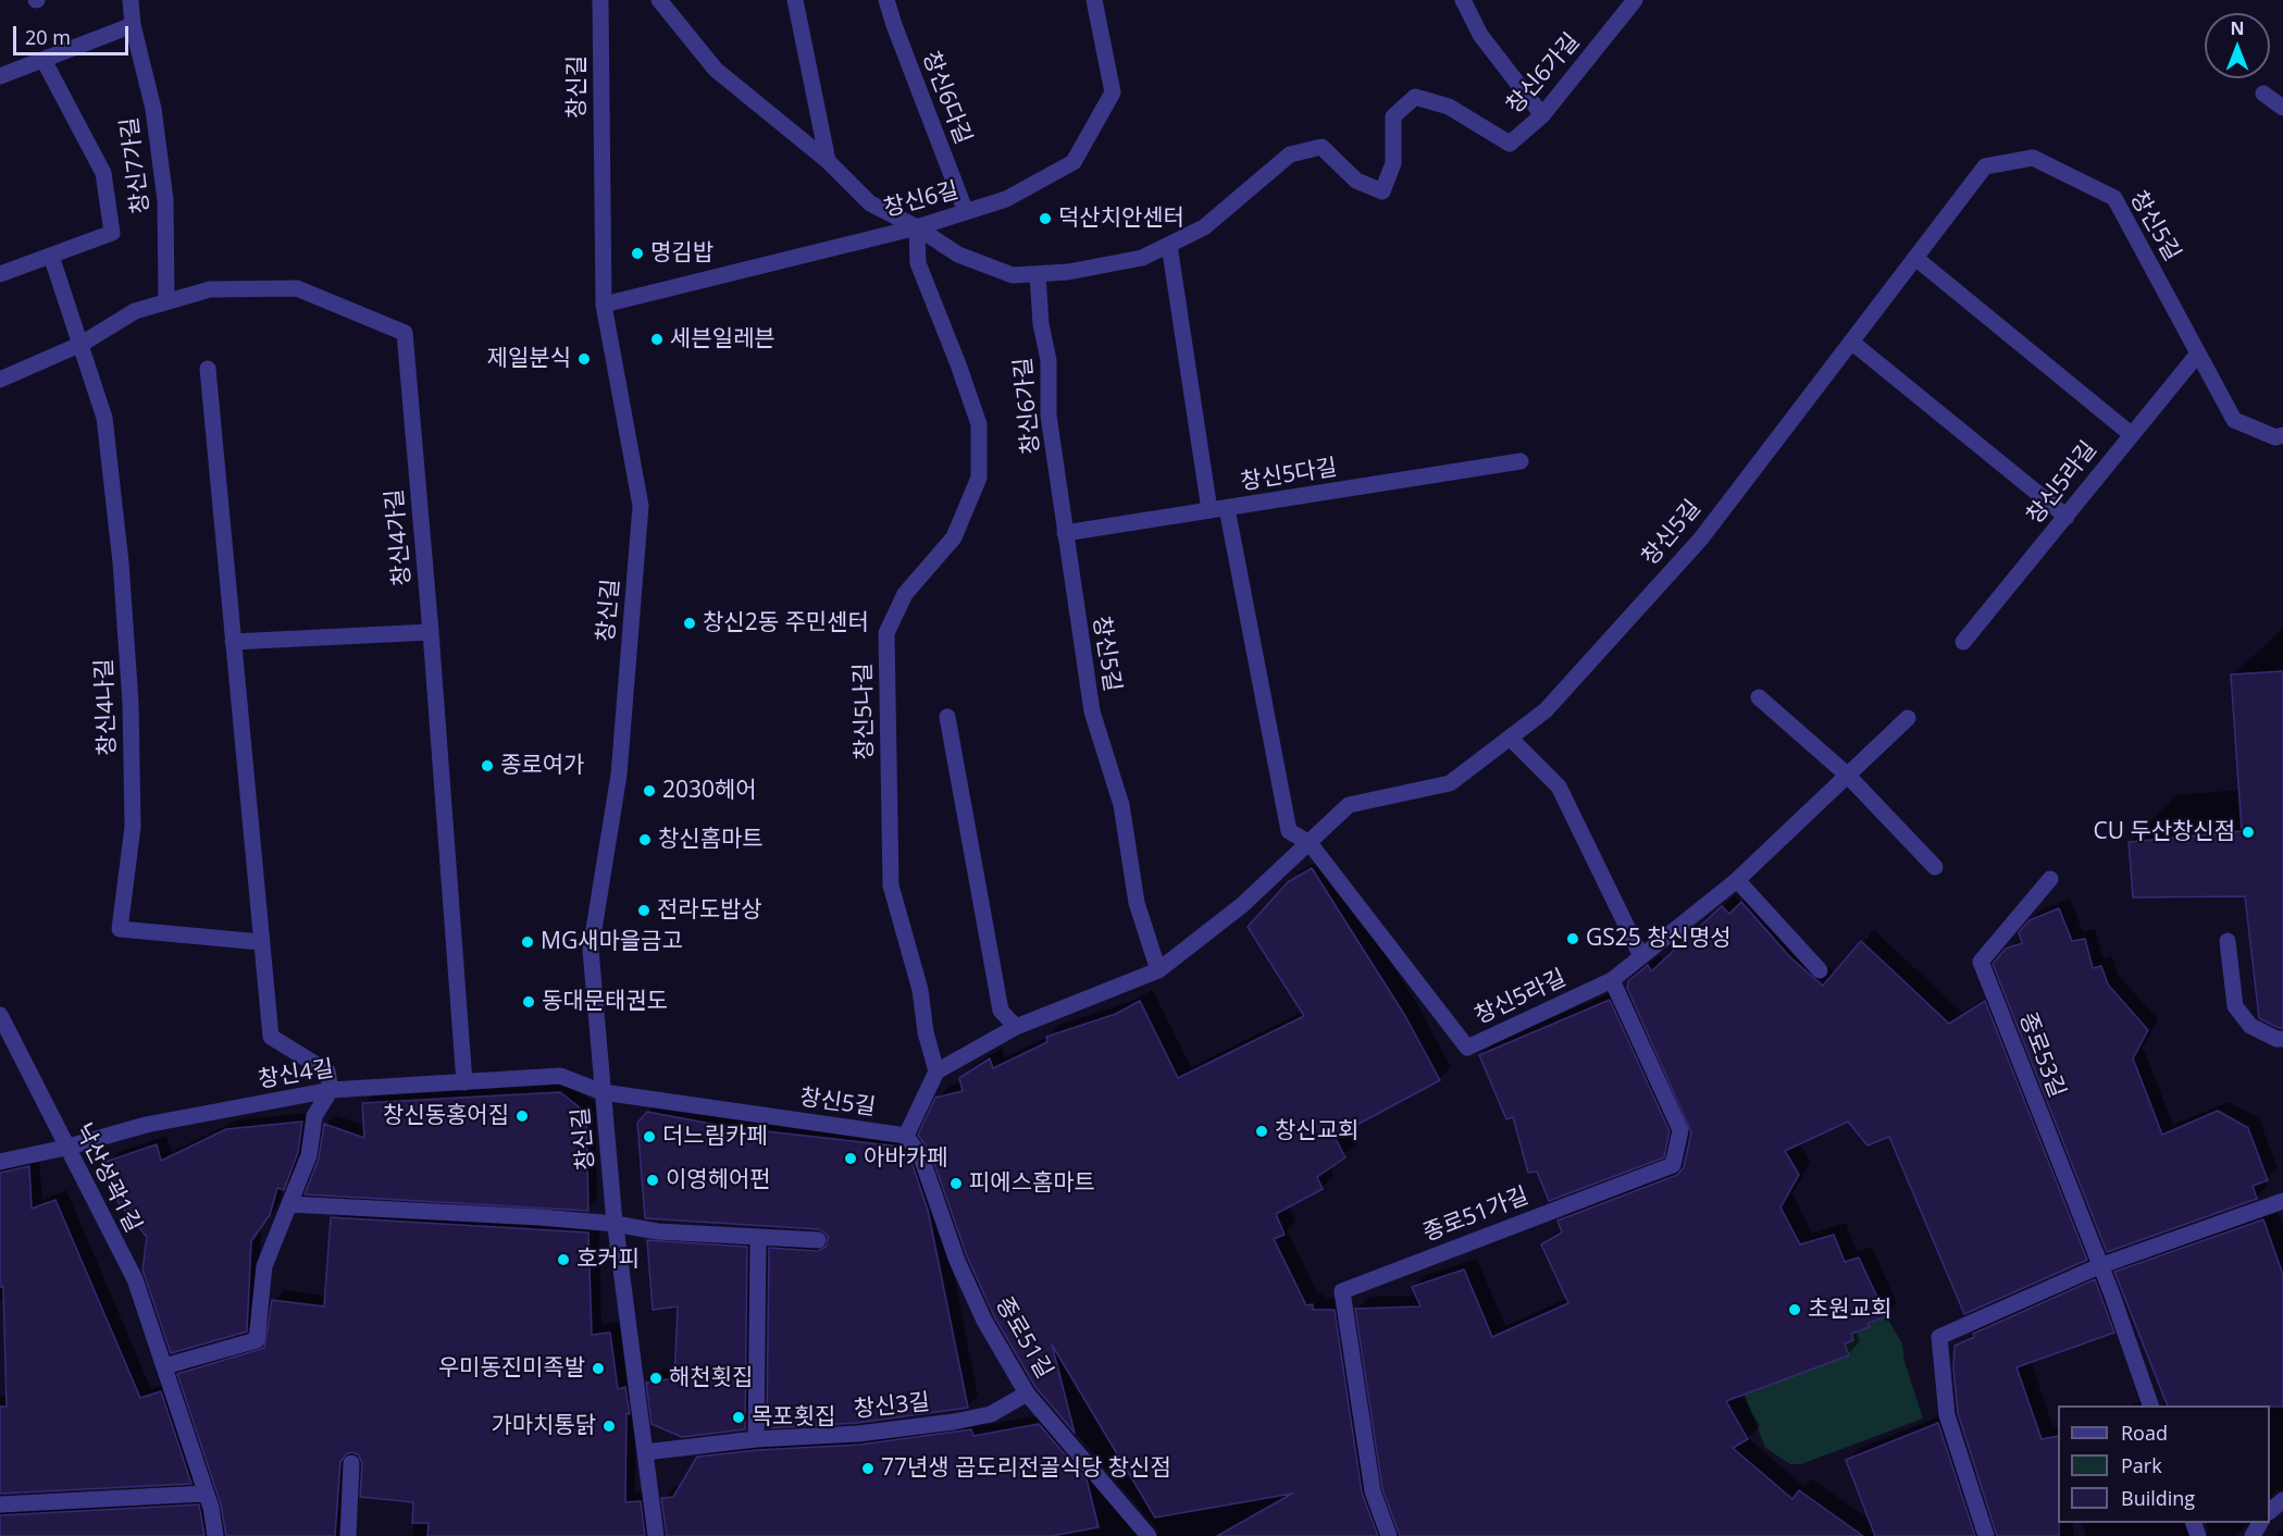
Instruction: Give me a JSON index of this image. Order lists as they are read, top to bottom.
{
  "streets": {
    "street": [
      "창신6가길",
      "창신길",
      "창신6다길",
      "창신7가길",
      "창신6길",
      "창신5길",
      "창신5다길",
      "창신5라길",
      "창신4가길",
      "창신4나길",
      "창신5나길",
      "종로53길",
      "창신4길",
      "낙산성곽1길",
      "종로51가길",
      "종로51길",
      "창신3길"
    ]
  },
  "crossings": [
    ["창신6가길", "창신6길"],
    ["창신6가길", "창신5길"],
    ["창신6가길", "창신5다길"],
    ["창신6가길", "창신5나길"],
    ["창신길", "창신6길"],
    ["창신길", "창신5길"],
    ["창신길", "창신4길"],
    ["창신길", "창신3길"],
    ["창신6다길", "창신6길"],
    ["창신7가길", "창신4가길"],
    ["창신6길", "창신5나길"],
    ["창신5길", "창신5다길"],
    ["창신5길", "창신5라길"],
    ["창신5길", "창신5나길"],
    ["창신5길", "창신4길"],
    ["창신5길", "종로51길"],
    ["창신5라길", "종로51가길"],
    ["창신4가길", "창신4나길"],
    ["창신4가길", "창신4길"],
    ["창신4길", "낙산성곽1길"],
    ["종로51길", "창신3길"]
  ],
  "places": [
    "덕산치안센터",
    "명김밥",
    "세븐일레븐",
    "제일분식",
    "창신2동 주민센터",
    "종로여가",
    "2030헤어",
    "CU 두산창신점",
    "창신홈마트",
    "전라도밥상",
    "GS25 창신명성",
    "MG새마을금고",
    "동대문태권도",
    "창신동홍어집",
    "창신교회",
    "더느림카페",
    "아바카페",
    "이영헤어펀",
    "피에스홈마트",
    "호커피",
    "초원교회",
    "우미동진미족발",
    "해천횟집",
    "목포횟집",
    "가마치통닭",
    "77년생 곱도리전골식당 창신점"
  ],
  "legend": ["Road", "Park", "Building"],
  "scale_bar": "20 m",
  "north": "top"
}
